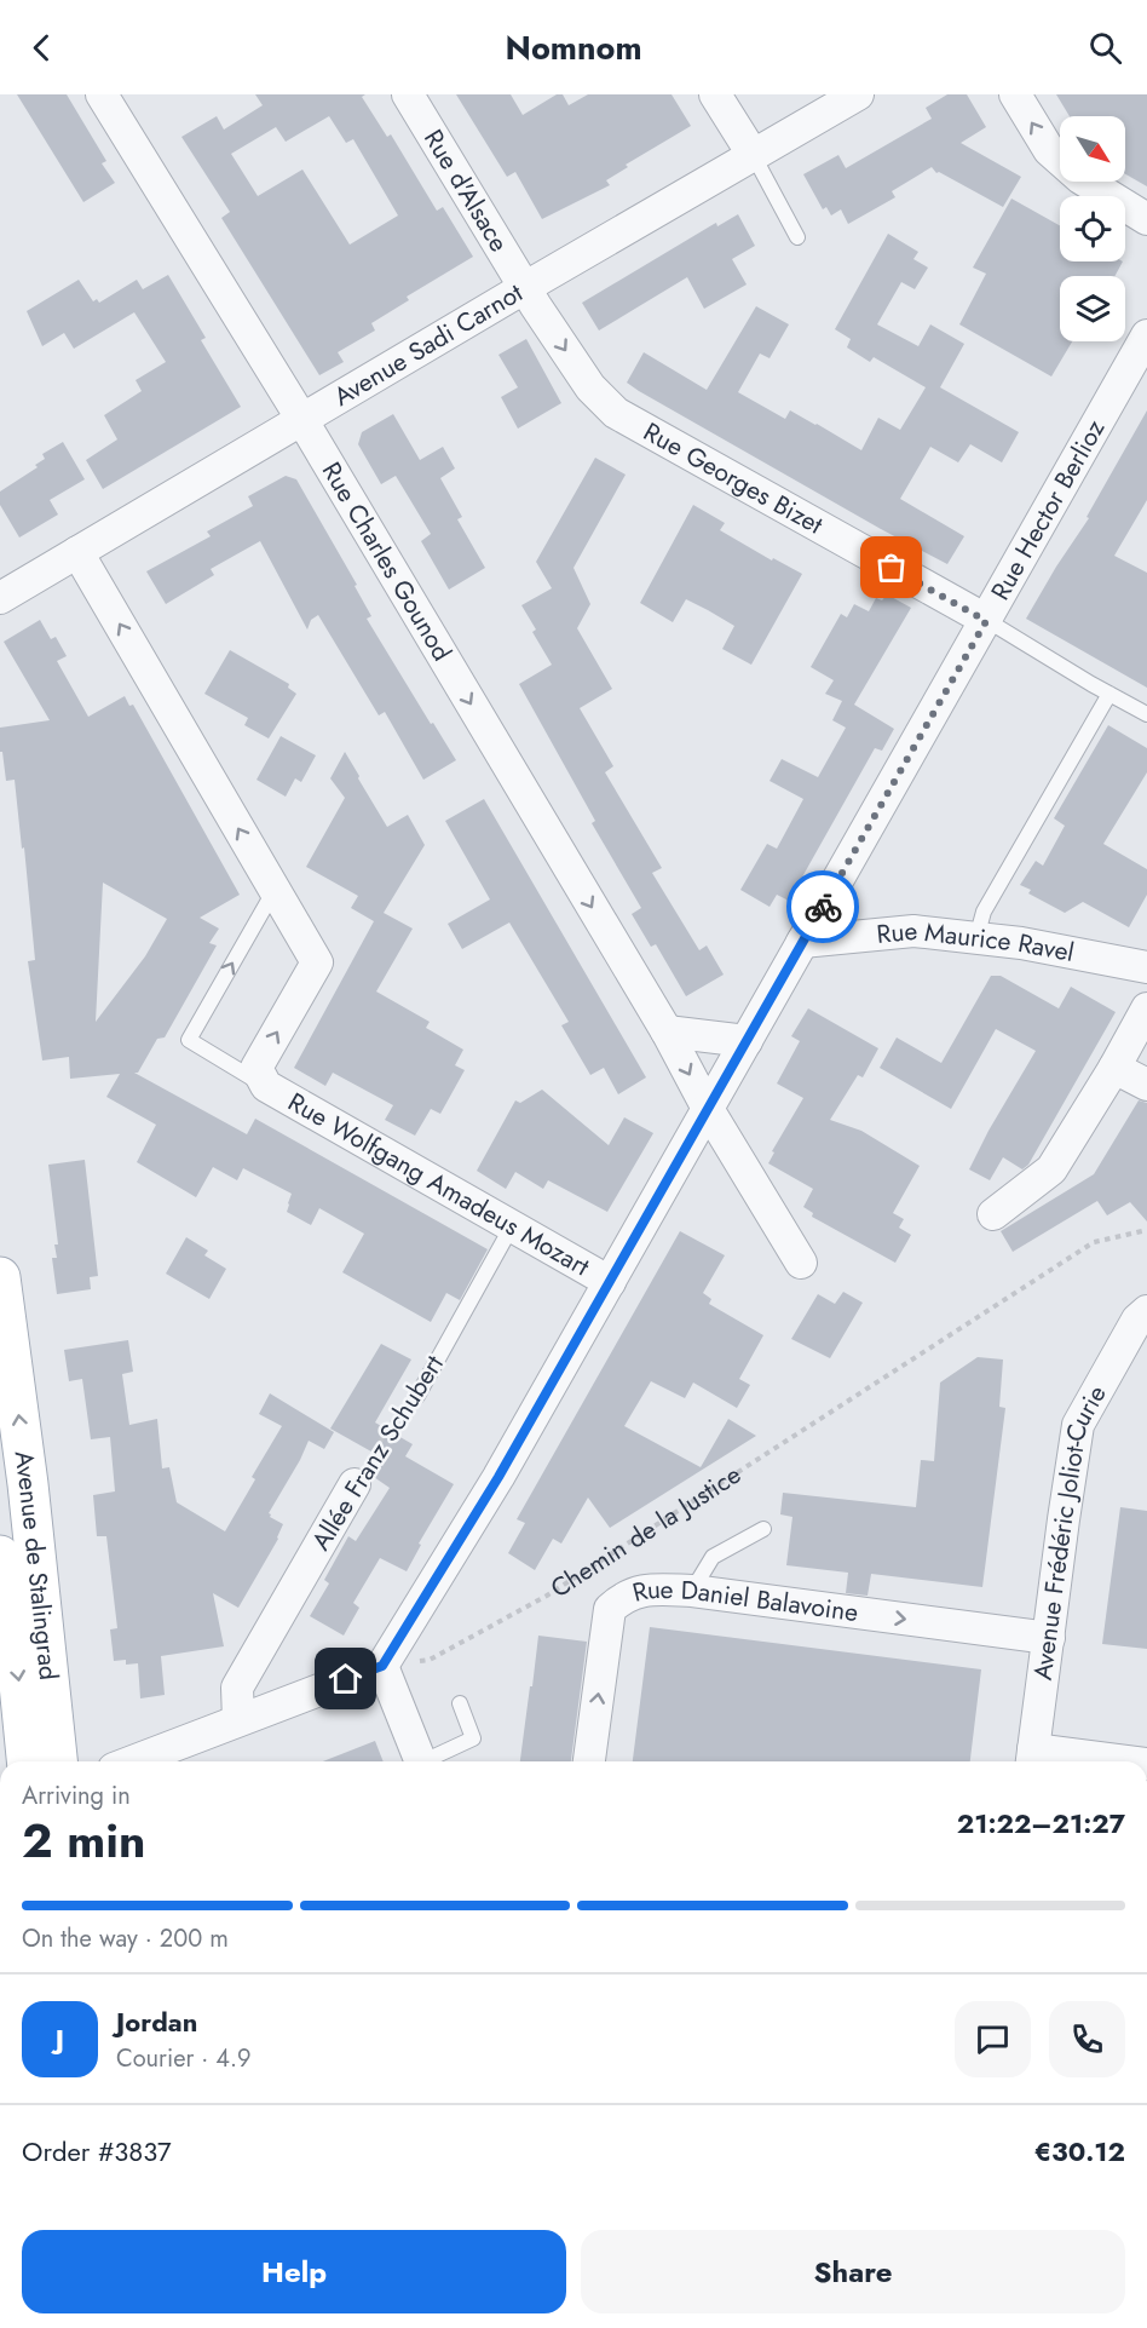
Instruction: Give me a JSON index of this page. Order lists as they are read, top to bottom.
{
  "streets": {
    "main road": ["Avenue de Stalingrad"],
    "street": [
      "Rue d'Alsace",
      "Avenue Sadi Carnot",
      "Rue Georges Bizet",
      "Rue Hector Berlioz",
      "Rue Charles Gounod",
      "Rue Maurice Ravel",
      "Rue Wolfgang Amadeus Mozart",
      "Allée Franz Schubert",
      "Avenue Frédéric Joliot-Curie",
      "Rue Daniel Balavoine"
    ],
    "path": ["Chemin de la Justice"]
  },
  "crossings": [
    ["Rue d'Alsace", "Avenue Sadi Carnot"],
    ["Rue d'Alsace", "Rue Georges Bizet"],
    ["Avenue Sadi Carnot", "Rue Georges Bizet"],
    ["Avenue Sadi Carnot", "Rue Charles Gounod"],
    ["Avenue Sadi Carnot", "Rue Wolfgang Amadeus Mozart"],
    ["Rue Georges Bizet", "Rue Hector Berlioz"],
    ["Rue Hector Berlioz", "Rue Charles Gounod"],
    ["Rue Hector Berlioz", "Rue Maurice Ravel"],
    ["Rue Hector Berlioz", "Rue Wolfgang Amadeus Mozart"],
    ["Rue Hector Berlioz", "Chemin de la Justice"],
    ["Rue Wolfgang Amadeus Mozart", "Allée Franz Schubert"],
    ["Avenue Frédéric Joliot-Curie", "Rue Daniel Balavoine"]
  ],
  "one_way": ["Rue Georges Bizet", "Rue Charles Gounod", "Rue Wolfgang Amadeus Mozart"],
  "north": "bottom right",
  "page": {
    "header": "Nomnom",
    "heading": ["2 min", "Arriving in", "21:22–21:27"],
    "panel": [
      "Jordan",
      "Courier · 4.9",
      "Order #3837",
      "€30.12"
    ],
    "bar": "On the way · 200 m",
    "round": "J",
    "buttons": ["Help", "Share"]
  }
}
